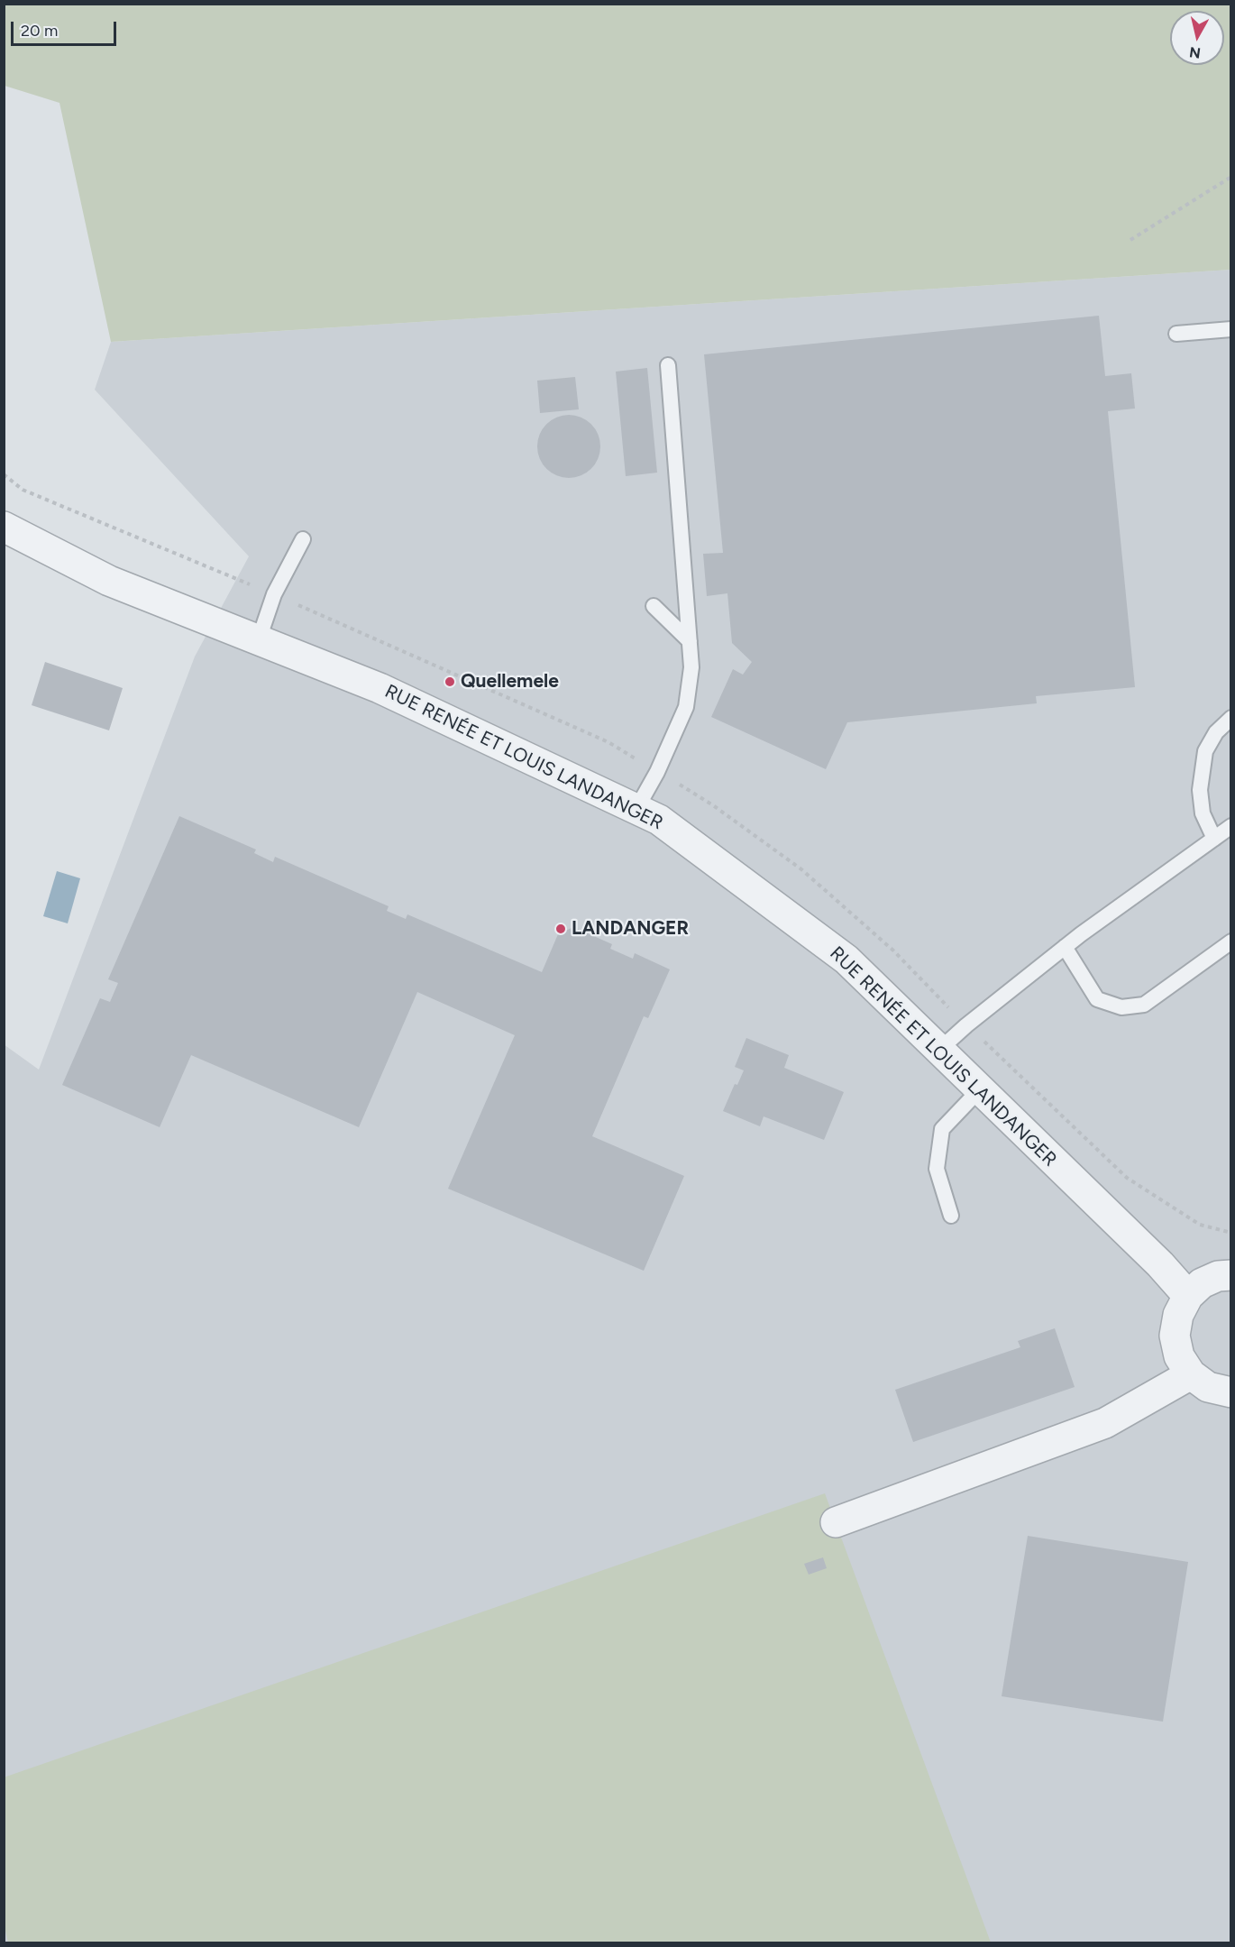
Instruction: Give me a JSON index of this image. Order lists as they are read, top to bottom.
{
  "streets": {
    "street": ["RUE RENÉE ET LOUIS LANDANGER"]
  },
  "places": ["Quellemele", "LANDANGER"],
  "scale_bar": "20 m",
  "north": "bottom"
}
